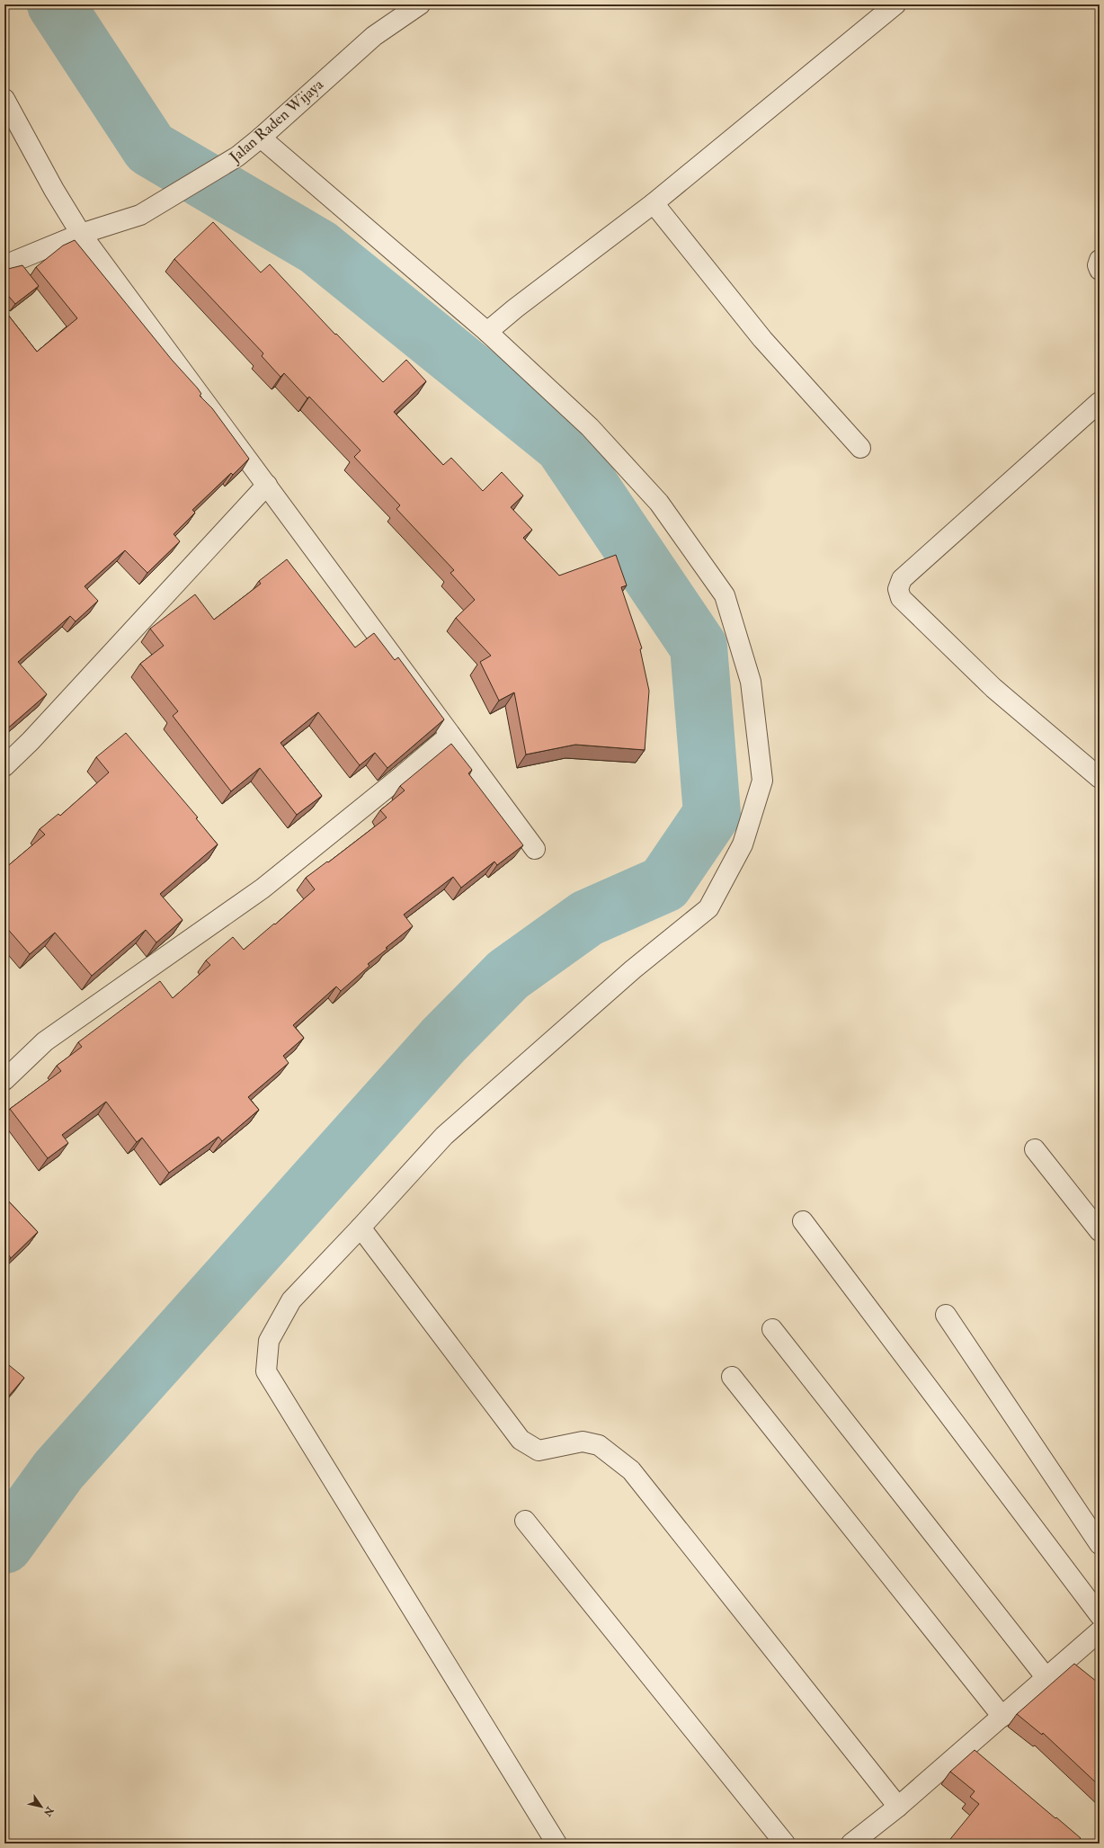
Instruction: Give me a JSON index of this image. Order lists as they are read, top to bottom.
{
  "streets": {
    "street": ["Jalan Raden Wijaya"]
  },
  "north": "bottom right"
}
